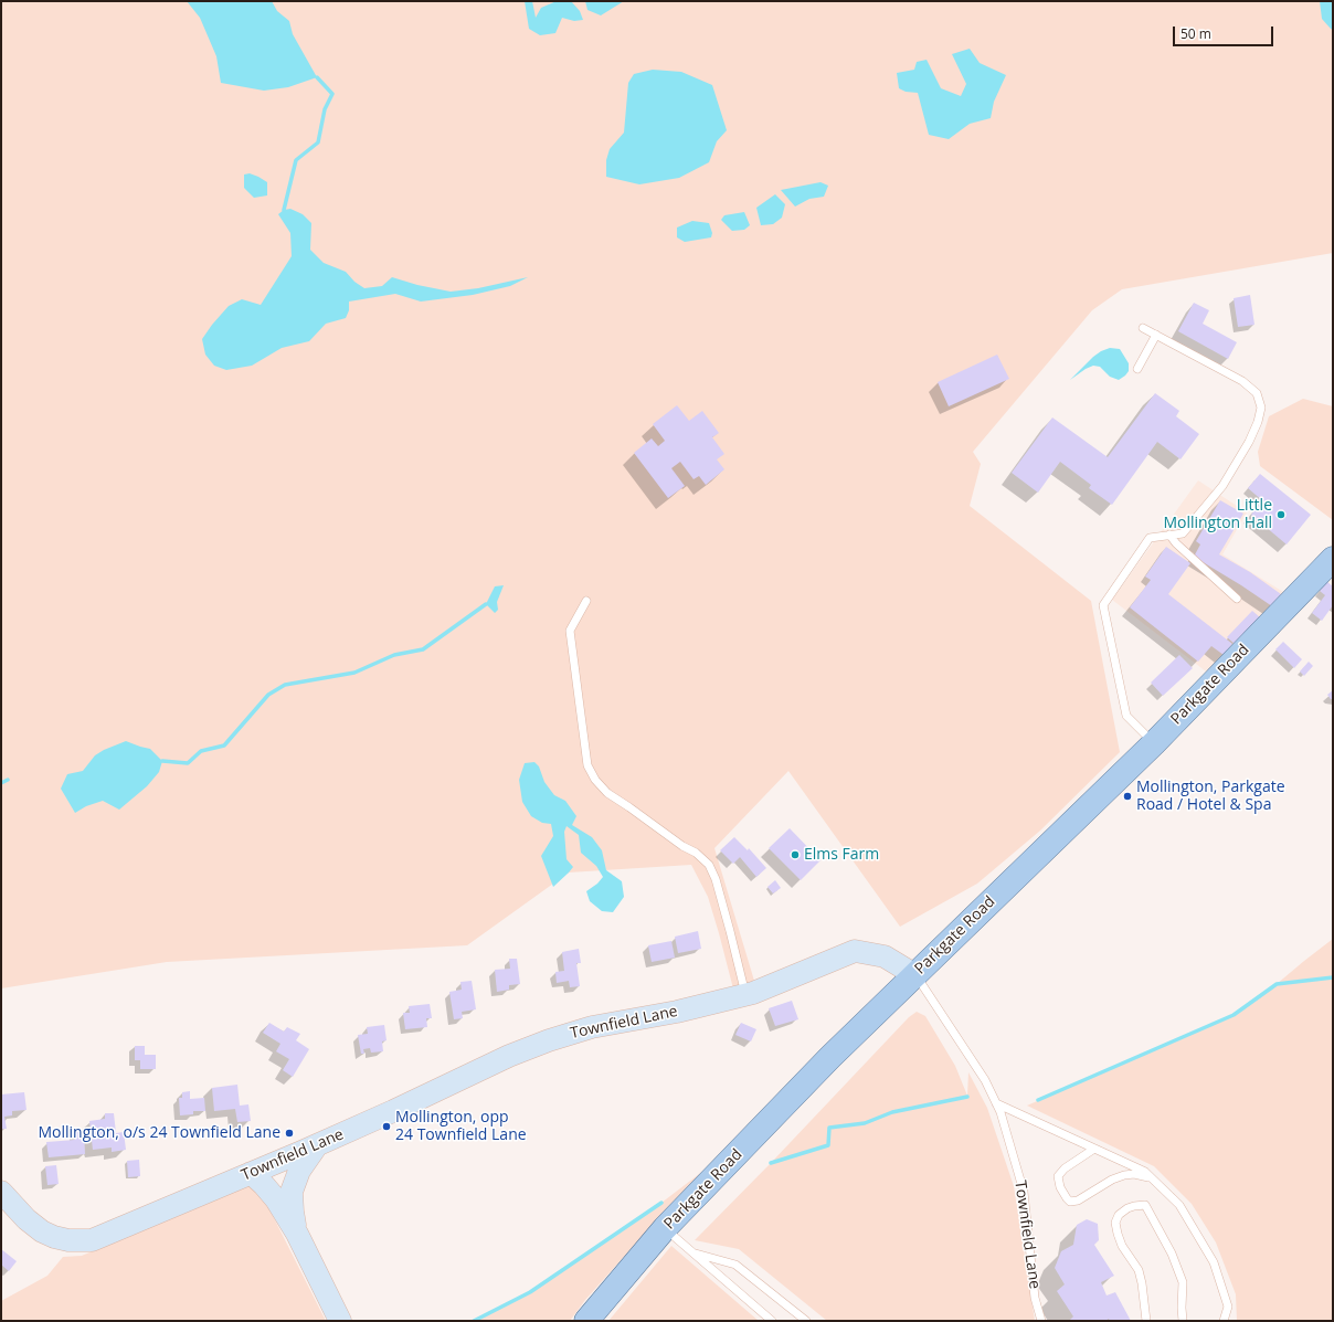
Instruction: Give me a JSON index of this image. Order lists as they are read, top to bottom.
{
  "streets": {
    "main road": ["Parkgate Road"],
    "street": ["Townfield Lane"]
  },
  "crossings": [
    ["Parkgate Road", "Townfield Lane"]
  ],
  "places": [
    "Little Mollington Hall",
    "Mollington, Parkgate Road / Hotel & Spa",
    "Elms Farm",
    "Mollington, opp 24 Townfield Lane",
    "Mollington, o/s 24 Townfield Lane"
  ],
  "scale_bar": "50 m"
}
